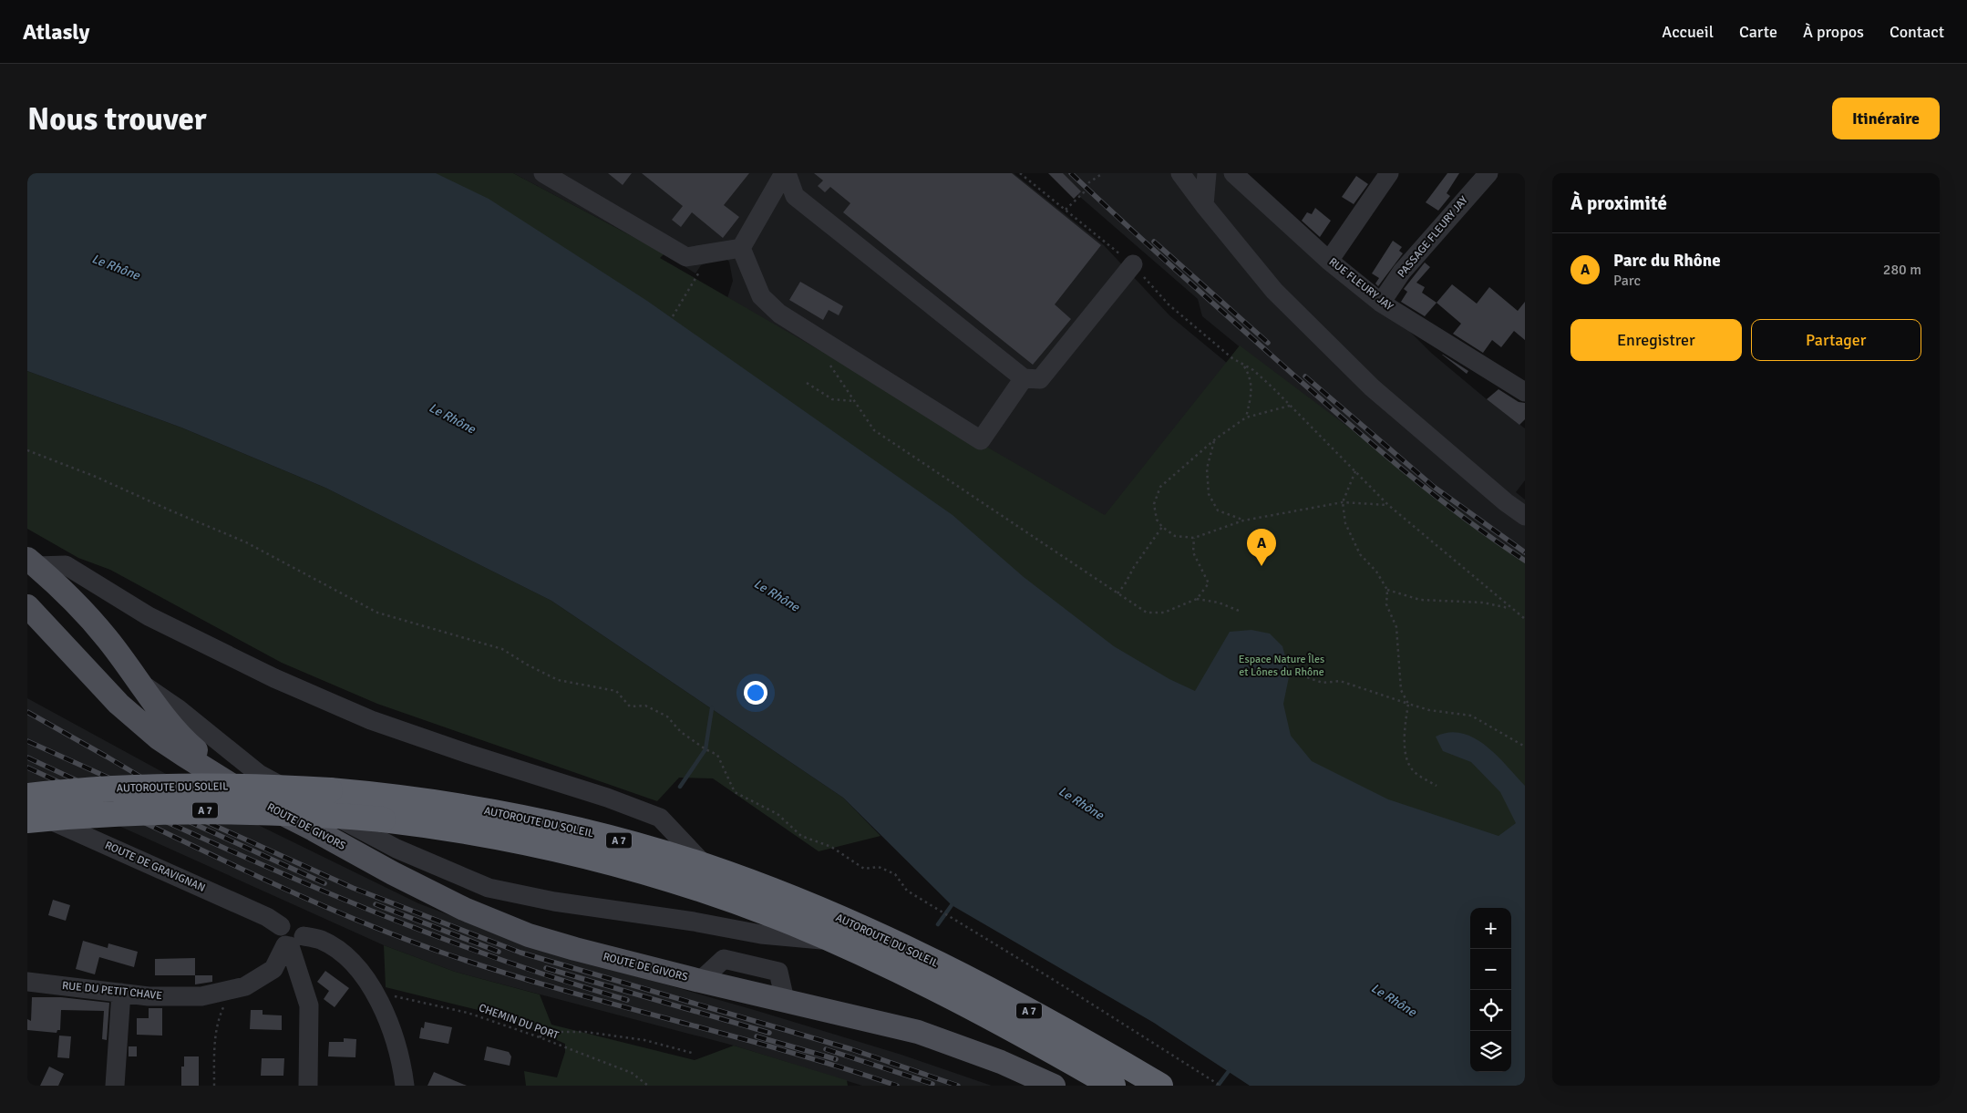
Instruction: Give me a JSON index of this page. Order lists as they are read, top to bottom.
{
  "streets": {
    "highway": ["AUTOROUTE DU SOLEIL", "A 7"],
    "main road": ["ROUTE DE GIVORS"],
    "street": [
      "PASSAGE FLEURY JAY",
      "RUE FLEURY JAY",
      "ROUTE DE GRAVIGNAN",
      "RUE DU PETIT CHAVE"
    ],
    "path": ["CHEMIN DU PORT"]
  },
  "crossings": [
    ["PASSAGE FLEURY JAY", "RUE FLEURY JAY"],
    ["ROUTE DE GRAVIGNAN", "RUE DU PETIT CHAVE"]
  ],
  "water": ["Le Rhône"],
  "parks": ["Espace Nature Îles et Lônes du Rhône"],
  "page": {
    "header": "Atlasly",
    "nav": [
      "Accueil",
      "Carte",
      "À propos",
      "Contact"
    ],
    "buttons": [
      "Itinéraire",
      ["Enregistrer", "Partager"]
    ],
    "title": "Nous trouver",
    "heading": "À proximité",
    "list": [
      {
        "mark": "A",
        "name": "Parc du Rhône",
        "note": "Parc",
        "value": "280 m"
      }
    ],
    "pins": "A",
    "map_buttons": ["+", "−"]
  }
}
